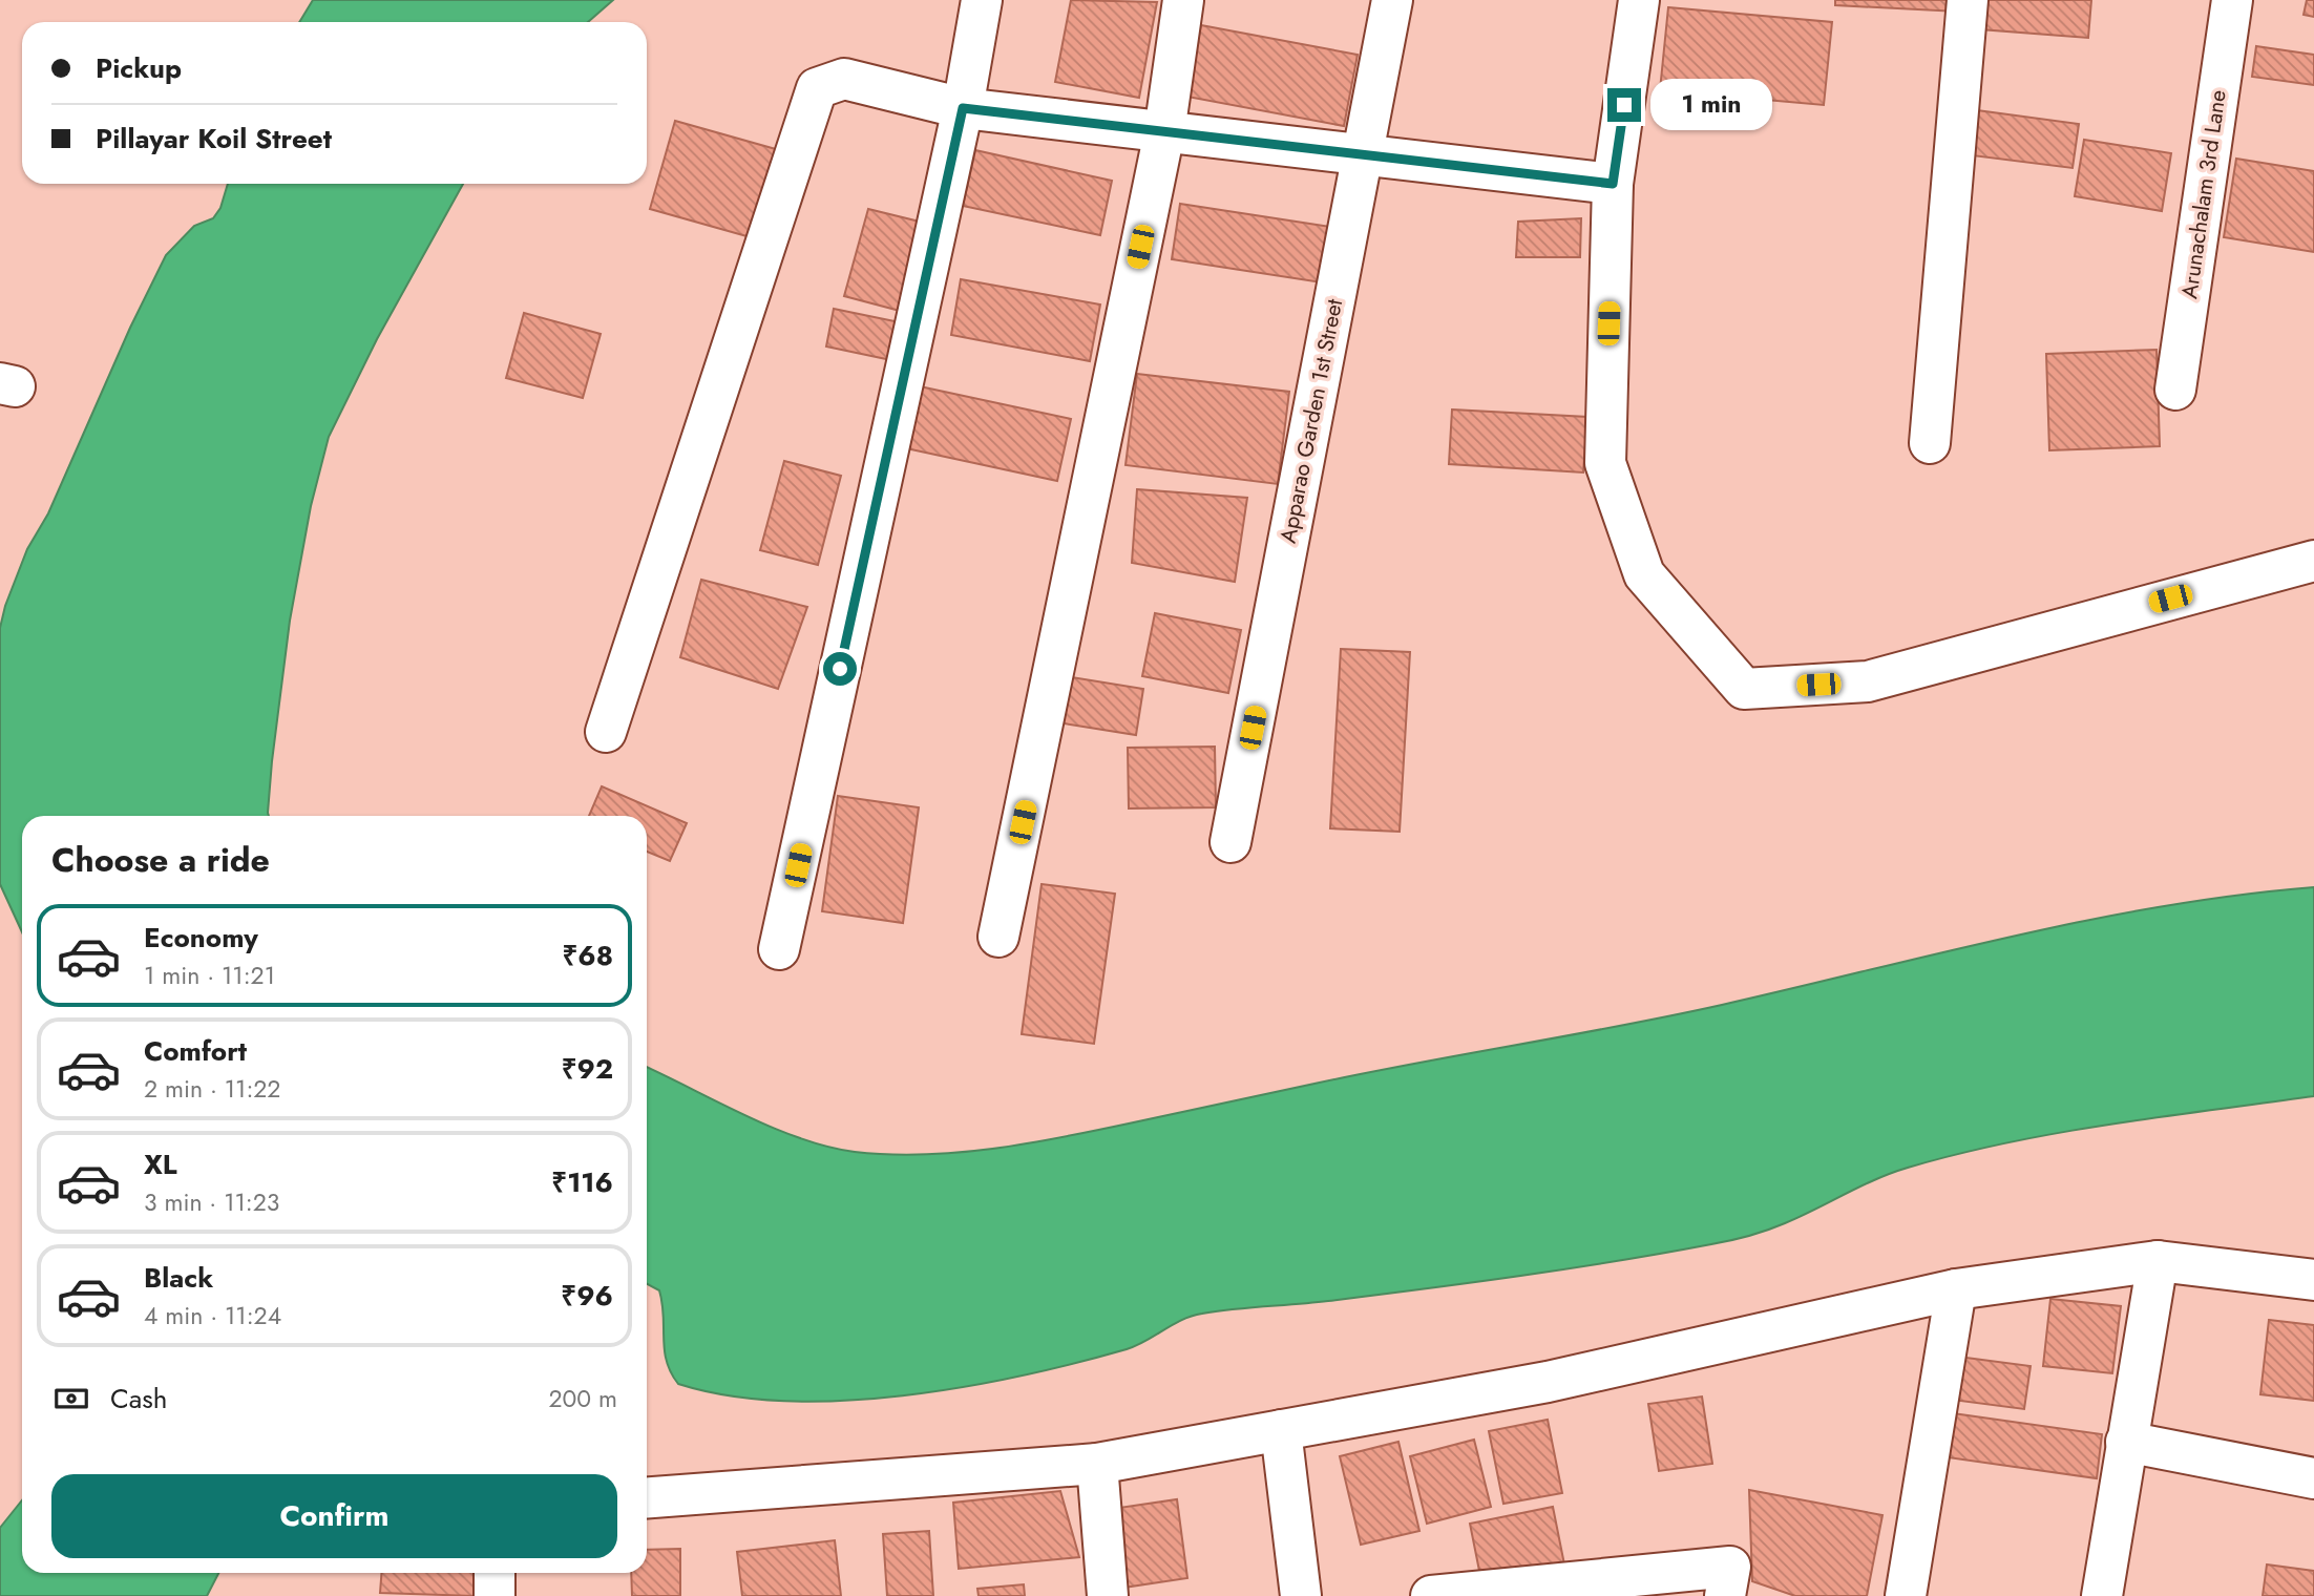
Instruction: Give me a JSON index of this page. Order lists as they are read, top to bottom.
{
  "streets": {
    "street": ["Arunachalam 3rd Lane", "Apparao Garden 1st Street"]
  },
  "page": {
    "banner": ["Pickup", "Pillayar Koil Street"],
    "bubble": "1 min",
    "heading": "Choose a ride",
    "list": [
      {
        "name": "Economy",
        "note": "1 min · 11:21",
        "value": "₹68"
      },
      {
        "name": "Comfort",
        "note": "2 min · 11:22",
        "value": "₹92"
      },
      {
        "name": "XL",
        "note": "3 min · 11:23",
        "value": "₹116"
      },
      {
        "name": "Black",
        "note": "4 min · 11:24",
        "value": "₹96"
      }
    ],
    "pay": ["Cash", "200 m"],
    "buttons": "Confirm"
  }
}
